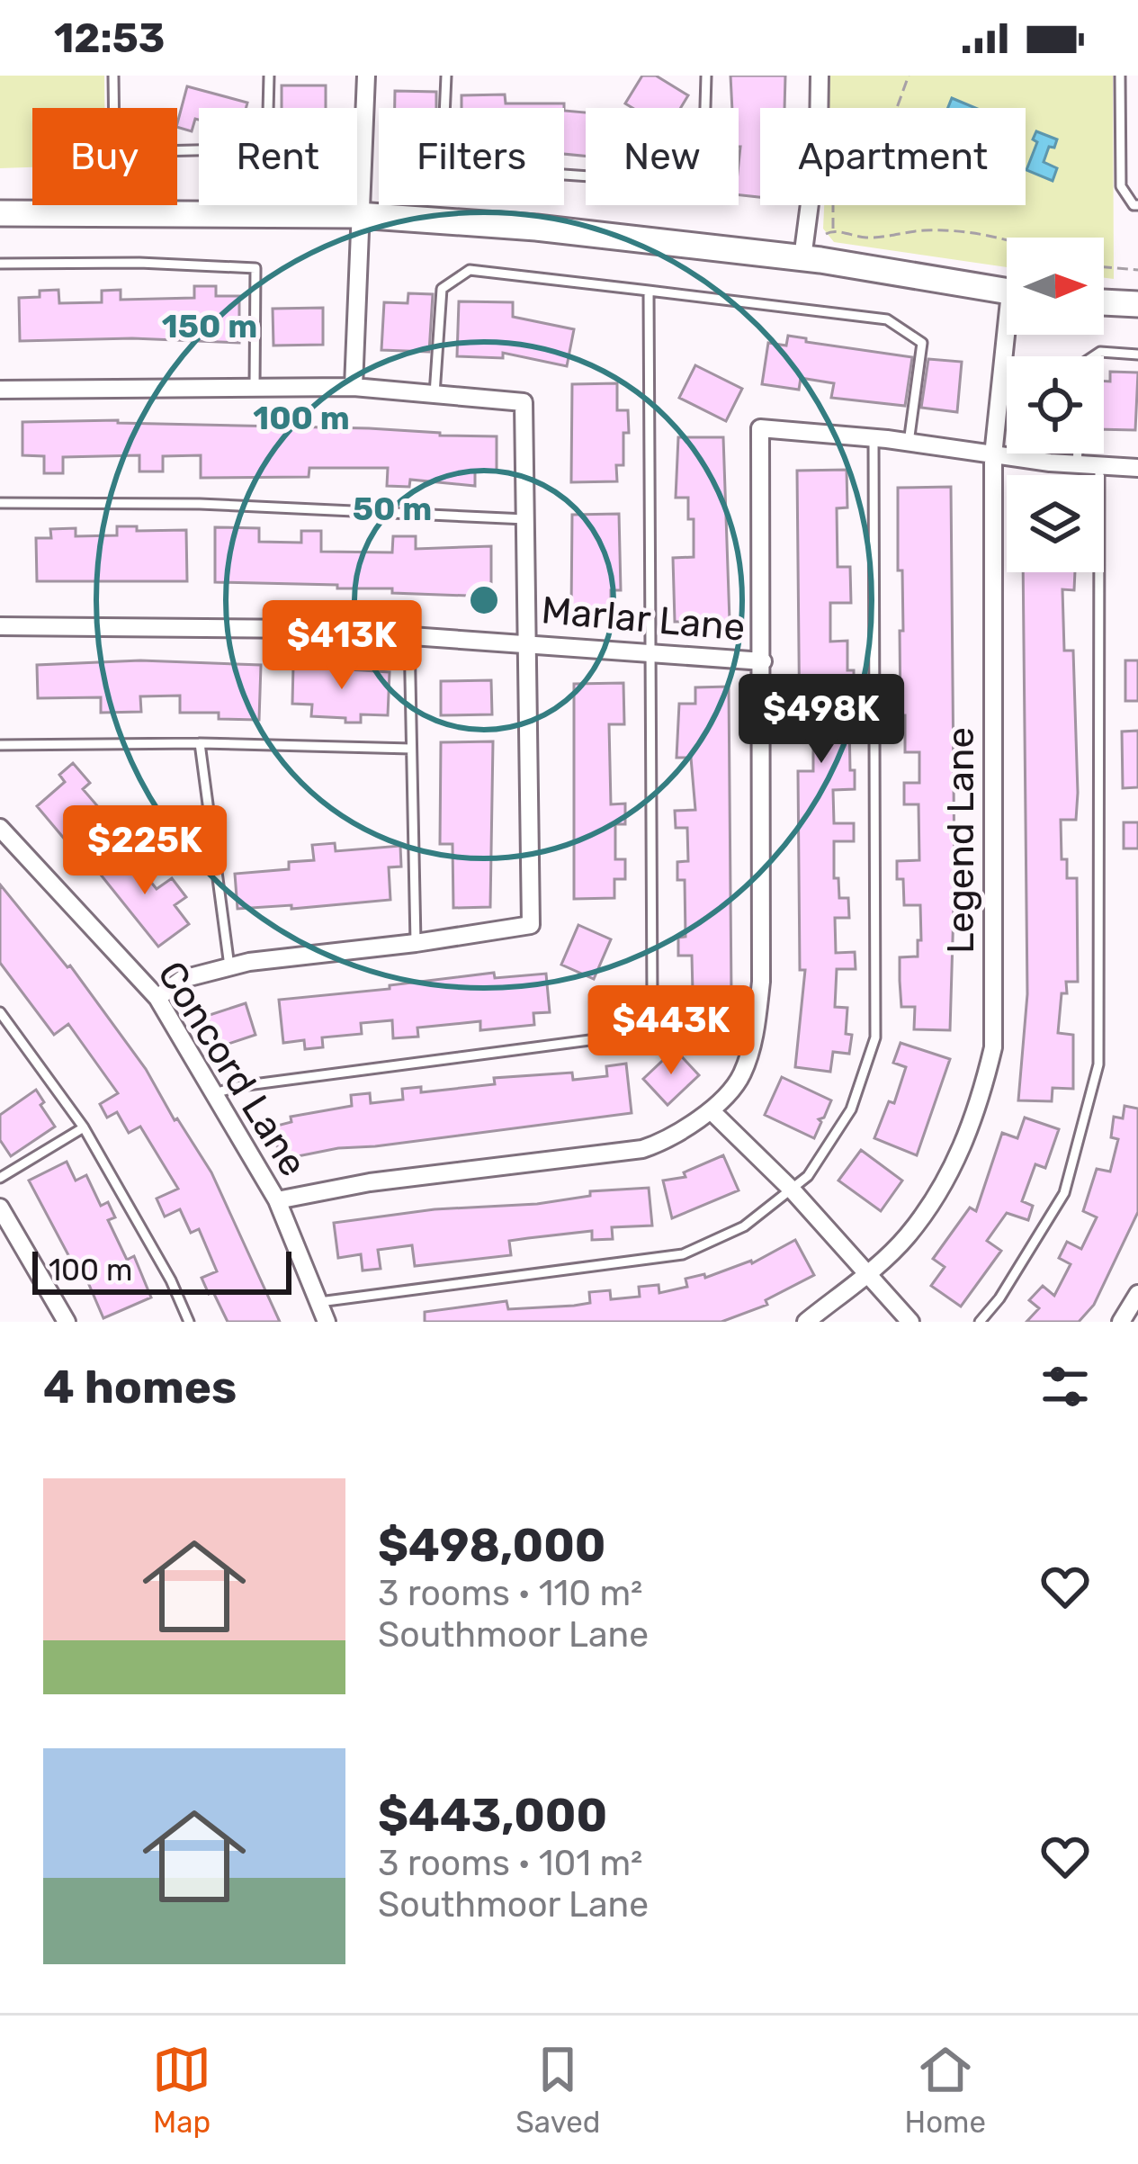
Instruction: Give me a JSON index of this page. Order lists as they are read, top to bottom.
{
  "streets": {
    "street": ["Marlar Lane", "Legend Lane", "Concord Lane"]
  },
  "scale_bar": "100 m",
  "north": "right",
  "page": {
    "status": "12:53",
    "chip": [
      "Buy",
      "Rent",
      "Filters",
      "New",
      "Apartment"
    ],
    "price": [
      "$413K",
      "$498K",
      "$225K",
      "$443K"
    ],
    "scale": "100 m",
    "heading": "4 homes",
    "list": [
      {
        "name": "$498,000",
        "note": "3 rooms · 110 m² · Southmoor Lane"
      },
      {
        "name": "$443,000",
        "note": "3 rooms · 101 m² · Southmoor Lane"
      }
    ],
    "tabs": ["Map", "Saved", "Home"]
  },
  "rings": ["150 m", "100 m", "50 m"]
}
